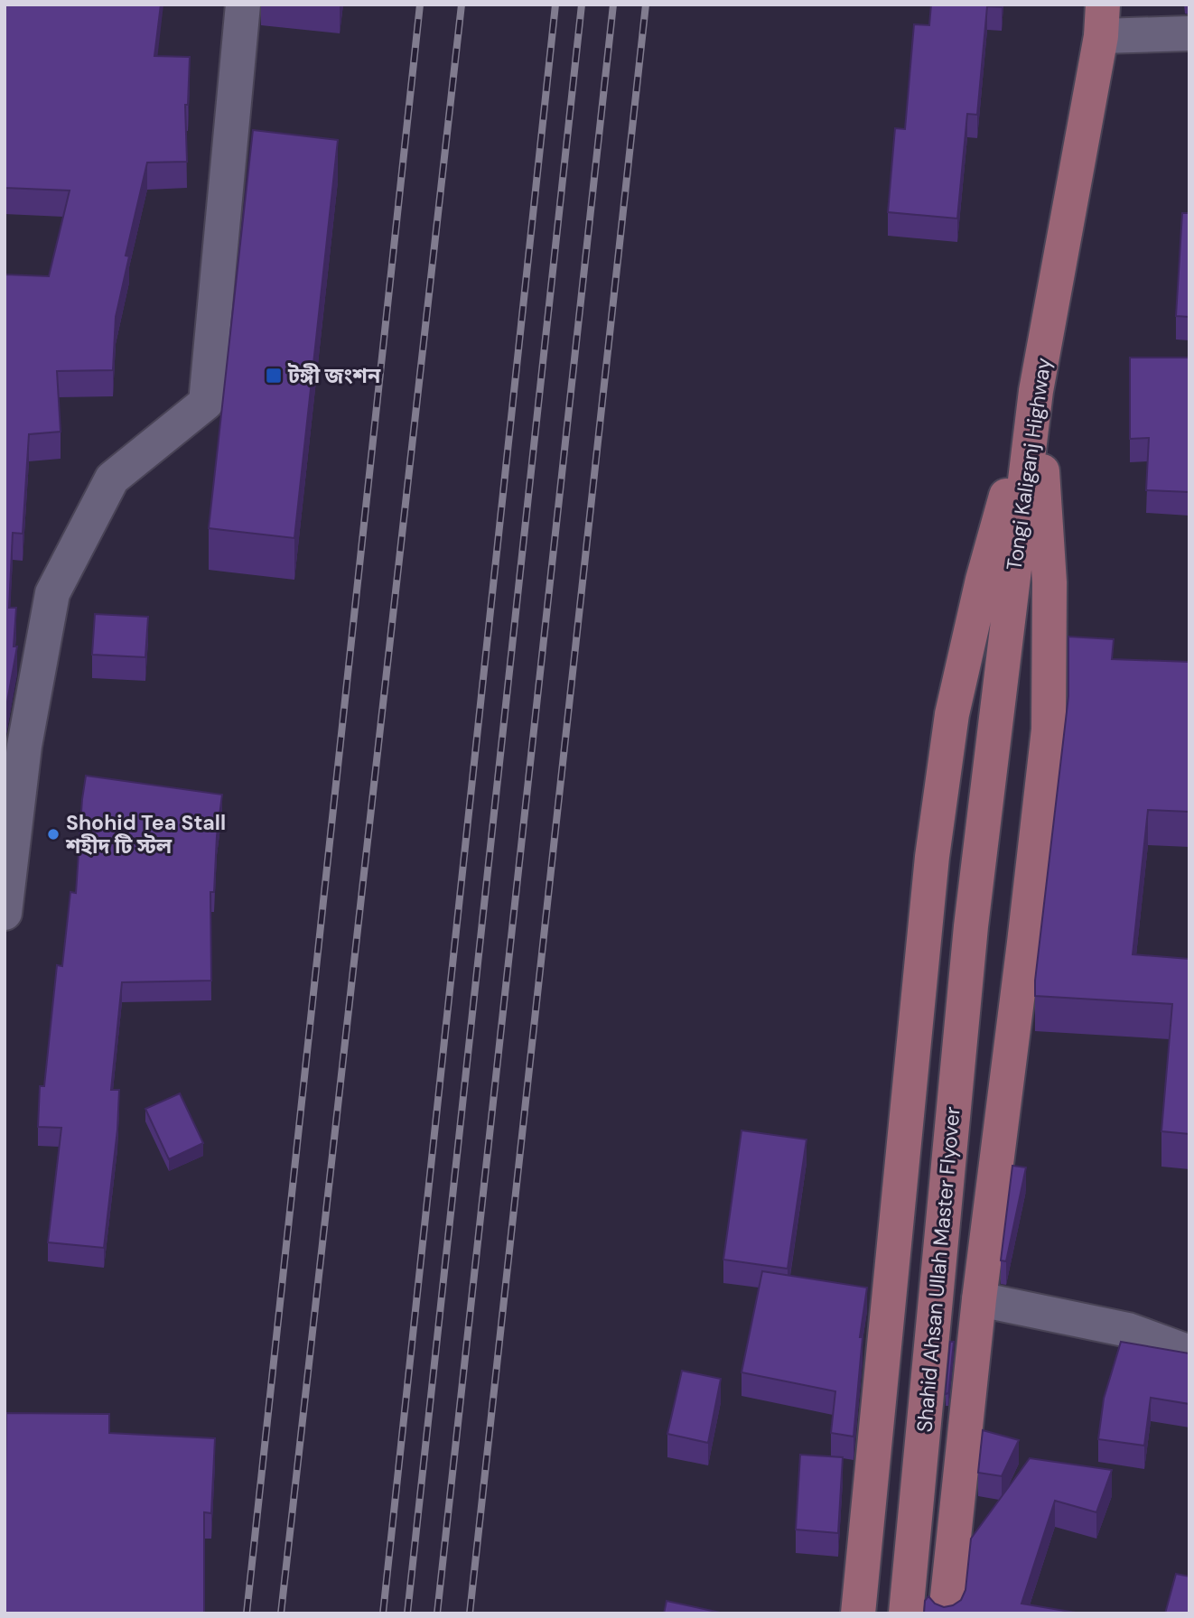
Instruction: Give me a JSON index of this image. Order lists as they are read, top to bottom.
{
  "streets": {
    "main road": ["Tongi Kaliganj Highway", "Shahid Ahsan Ullah Master Flyover"]
  },
  "crossings": [
    ["Tongi Kaliganj Highway", "Shahid Ahsan Ullah Master Flyover"]
  ],
  "places": {
    "transit": ["টঙ্গী জংশন"],
    "other": ["Shohid Tea Stall শহীদ টি স্টল"]
  }
}
